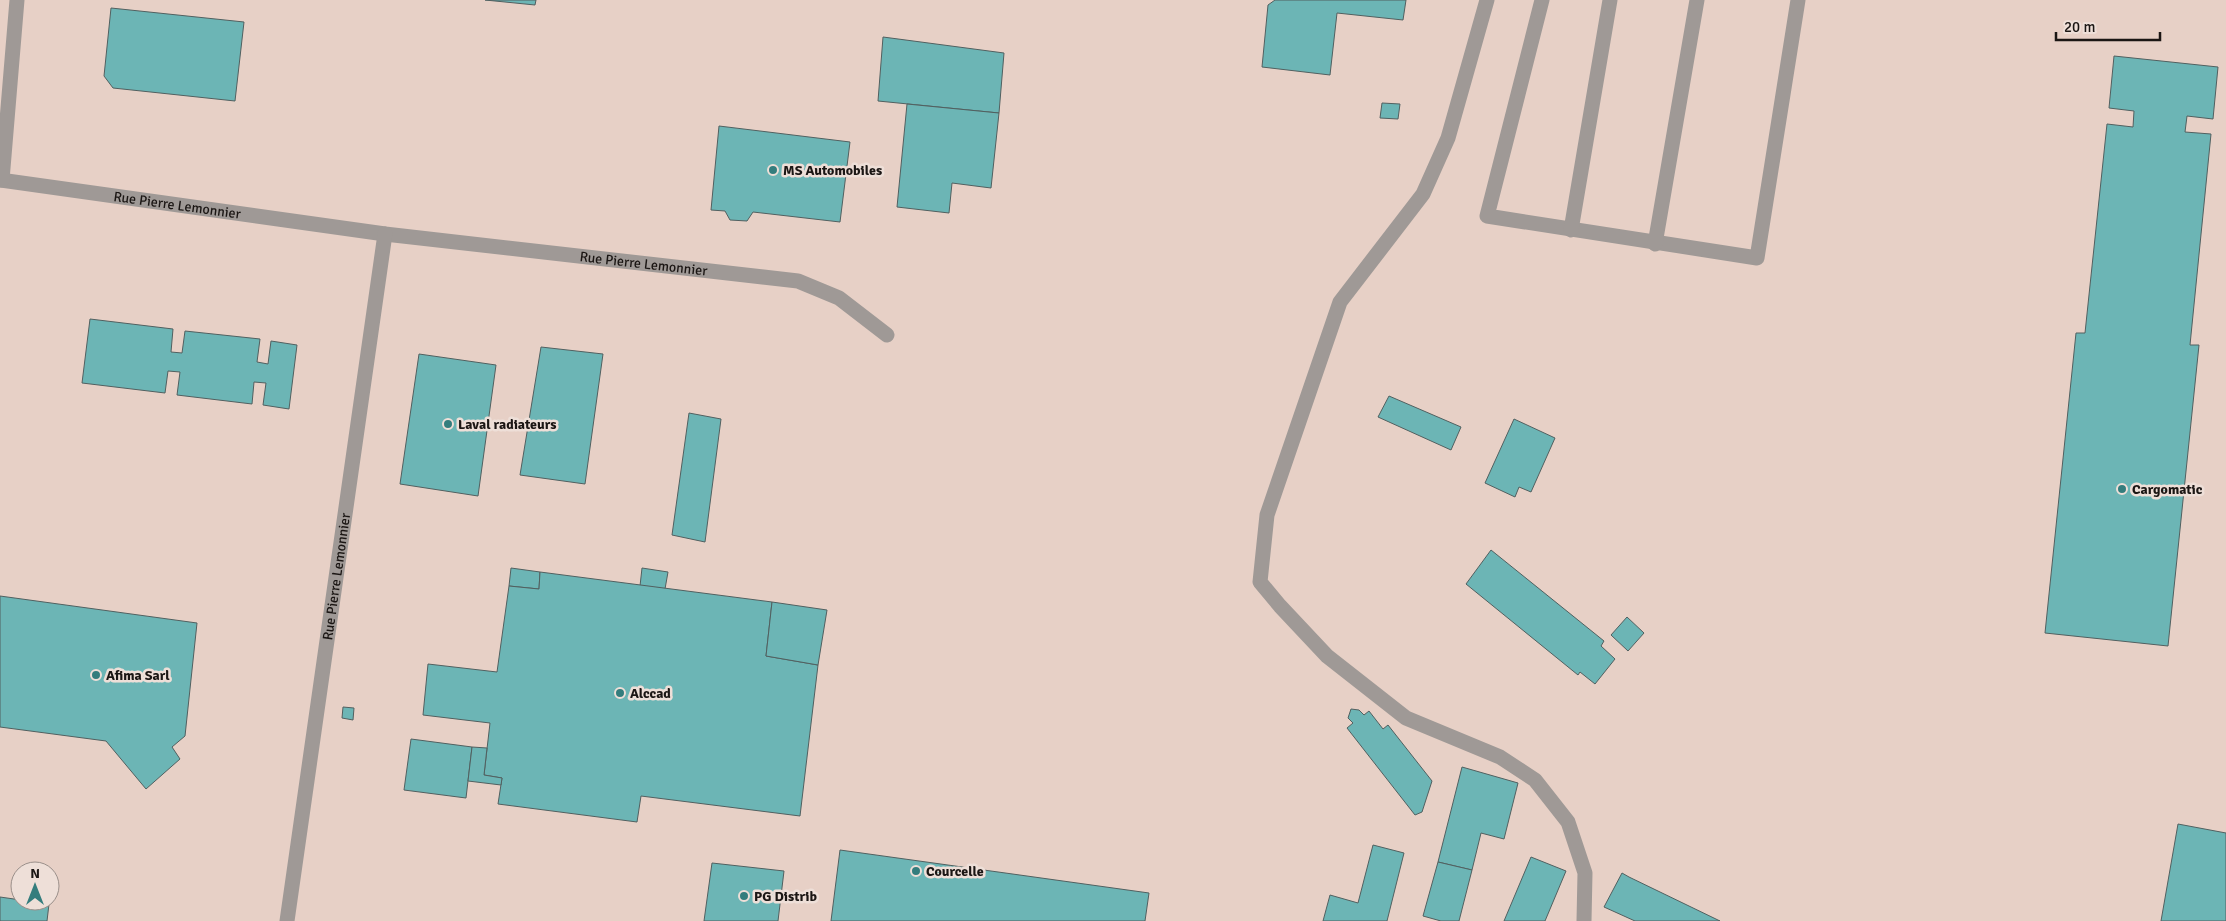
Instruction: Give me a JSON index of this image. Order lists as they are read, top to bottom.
{
  "streets": {
    "street": ["Rue Pierre Lemonnier"]
  },
  "places": [
    "MS Automobiles",
    "Laval radiateurs",
    "Cargomatic",
    "Afima Sarl",
    "Alccad",
    "Courcelle",
    "PG Distrib"
  ],
  "scale_bar": "20 m",
  "north": "top"
}
